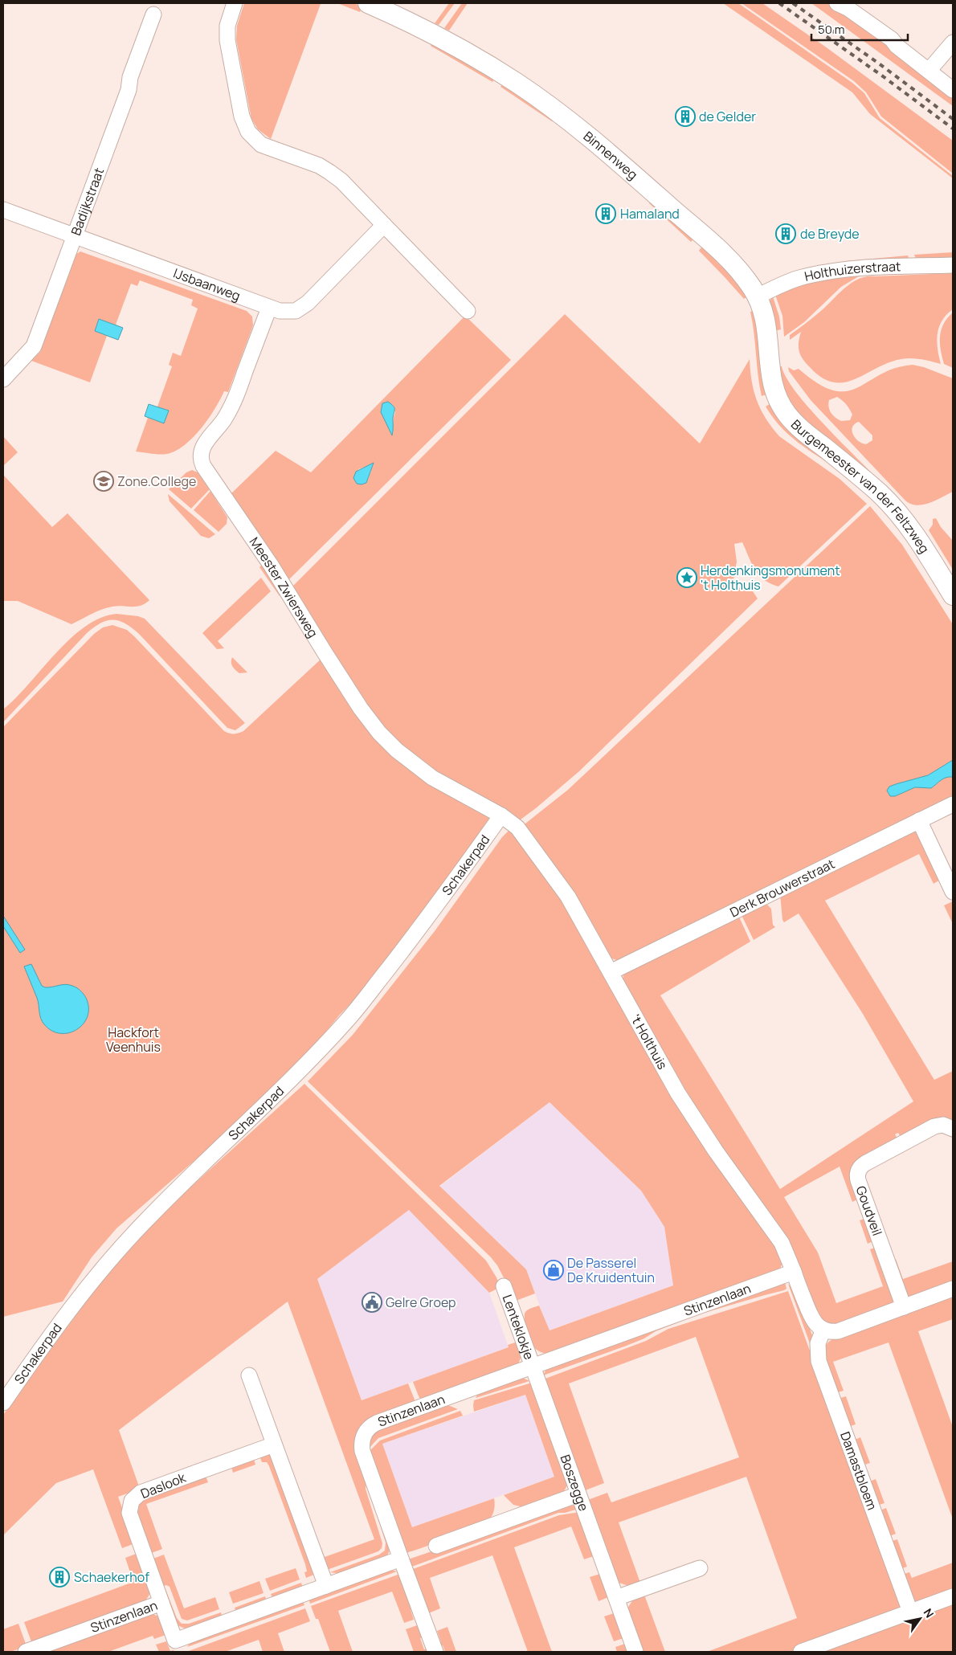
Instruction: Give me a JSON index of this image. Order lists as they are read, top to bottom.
{
  "streets": {
    "street": [
      "Binnenweg",
      "Badijkstraat",
      "Holthuizerstraat",
      "IJsbaanweg",
      "Burgemeester van der Feltzweg",
      "Meester Zwiersweg",
      "Schakerpad",
      "Derk Brouwerstraat",
      "'t Holthuis",
      "Goudveil",
      "Stinzenlaan",
      "Lenteklokje",
      "Damastbloem",
      "Boszegge",
      "Daslook"
    ]
  },
  "crossings": [
    ["Binnenweg", "Holthuizerstraat"],
    ["Binnenweg", "Burgemeester van der Feltzweg"],
    ["Badijkstraat", "IJsbaanweg"],
    ["IJsbaanweg", "Meester Zwiersweg"],
    ["Meester Zwiersweg", "Schakerpad"],
    ["Meester Zwiersweg", "'t Holthuis"],
    ["Schakerpad", "'t Holthuis"],
    ["Derk Brouwerstraat", "'t Holthuis"],
    ["'t Holthuis", "Stinzenlaan"],
    ["Stinzenlaan", "Lenteklokje"],
    ["Stinzenlaan", "Boszegge"],
    ["Stinzenlaan", "Daslook"],
    ["Lenteklokje", "Boszegge"]
  ],
  "parks": ["Hackfort Veenhuis"],
  "places": {
    "building": [
      "de Gelder",
      "Hamaland",
      "de Breyde",
      "Schaekerhof"
    ],
    "school or university": ["Zone.College"],
    "place": ["Herdenkingsmonument 't Holthuis"],
    "shop": ["De Passerel De Kruidentuin"],
    "public building": ["Gelre Groep"]
  },
  "scale_bar": "50 m",
  "north": "top right"
}
